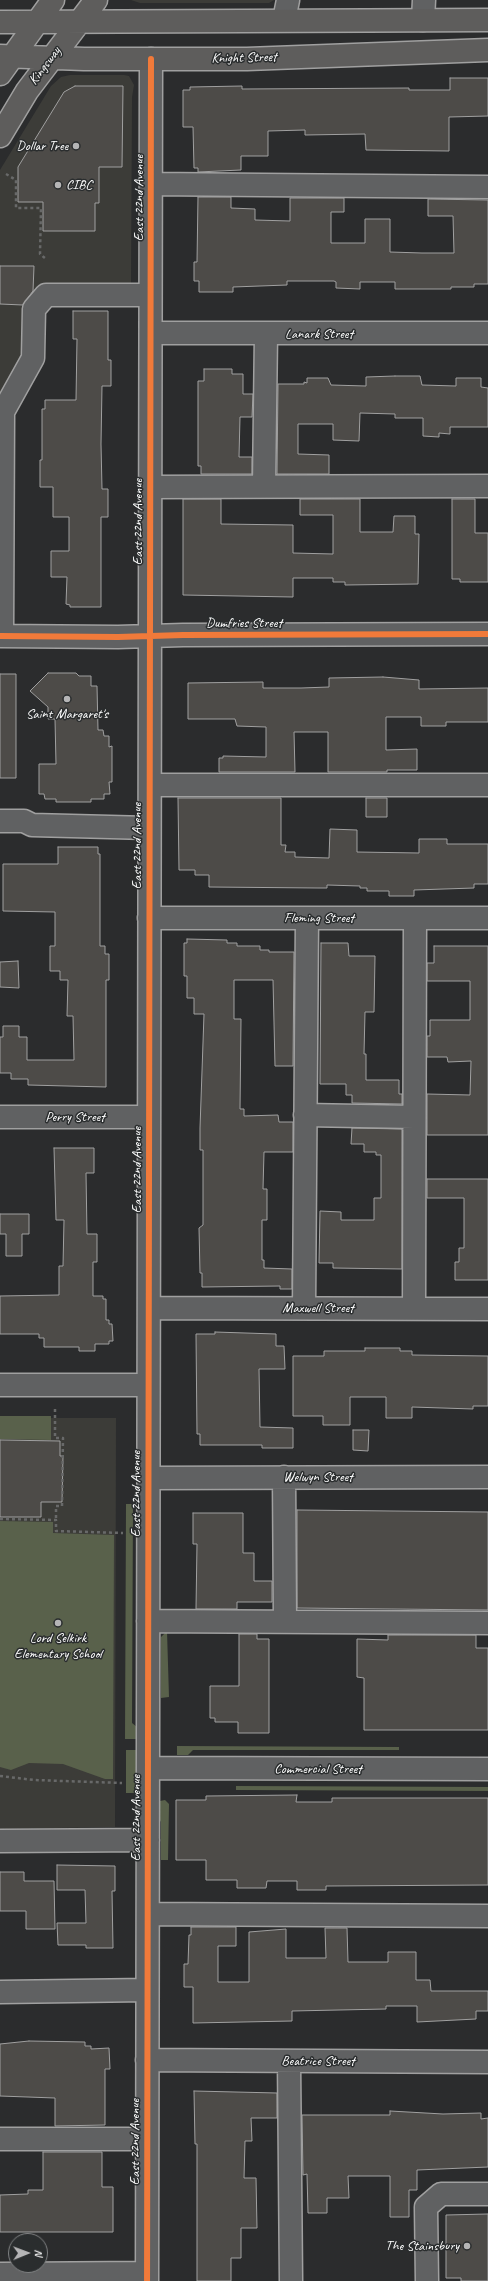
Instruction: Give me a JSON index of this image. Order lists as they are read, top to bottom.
{
  "streets": {
    "main road": ["Knight Street", "Kingsway"],
    "street": [
      "East 22nd Avenue",
      "Lanark Street",
      "Dumfries Street",
      "Fleming Street",
      "Perry Street",
      "Maxwell Street",
      "Welwyn Street",
      "Commercial Street",
      "Beatrice Street"
    ]
  },
  "crossings": [
    ["Knight Street", "Kingsway"],
    ["Knight Street", "East 22nd Avenue"],
    ["East 22nd Avenue", "Lanark Street"],
    ["East 22nd Avenue", "Dumfries Street"],
    ["East 22nd Avenue", "Fleming Street"],
    ["East 22nd Avenue", "Perry Street"],
    ["East 22nd Avenue", "Maxwell Street"],
    ["East 22nd Avenue", "Welwyn Street"],
    ["East 22nd Avenue", "Commercial Street"],
    ["East 22nd Avenue", "Beatrice Street"]
  ],
  "places": [
    "Dollar Tree",
    "CIBC",
    "Saint Margaret's",
    "Lord Selkirk Elementary School",
    "The Stainsbury"
  ],
  "north": "right"
}
